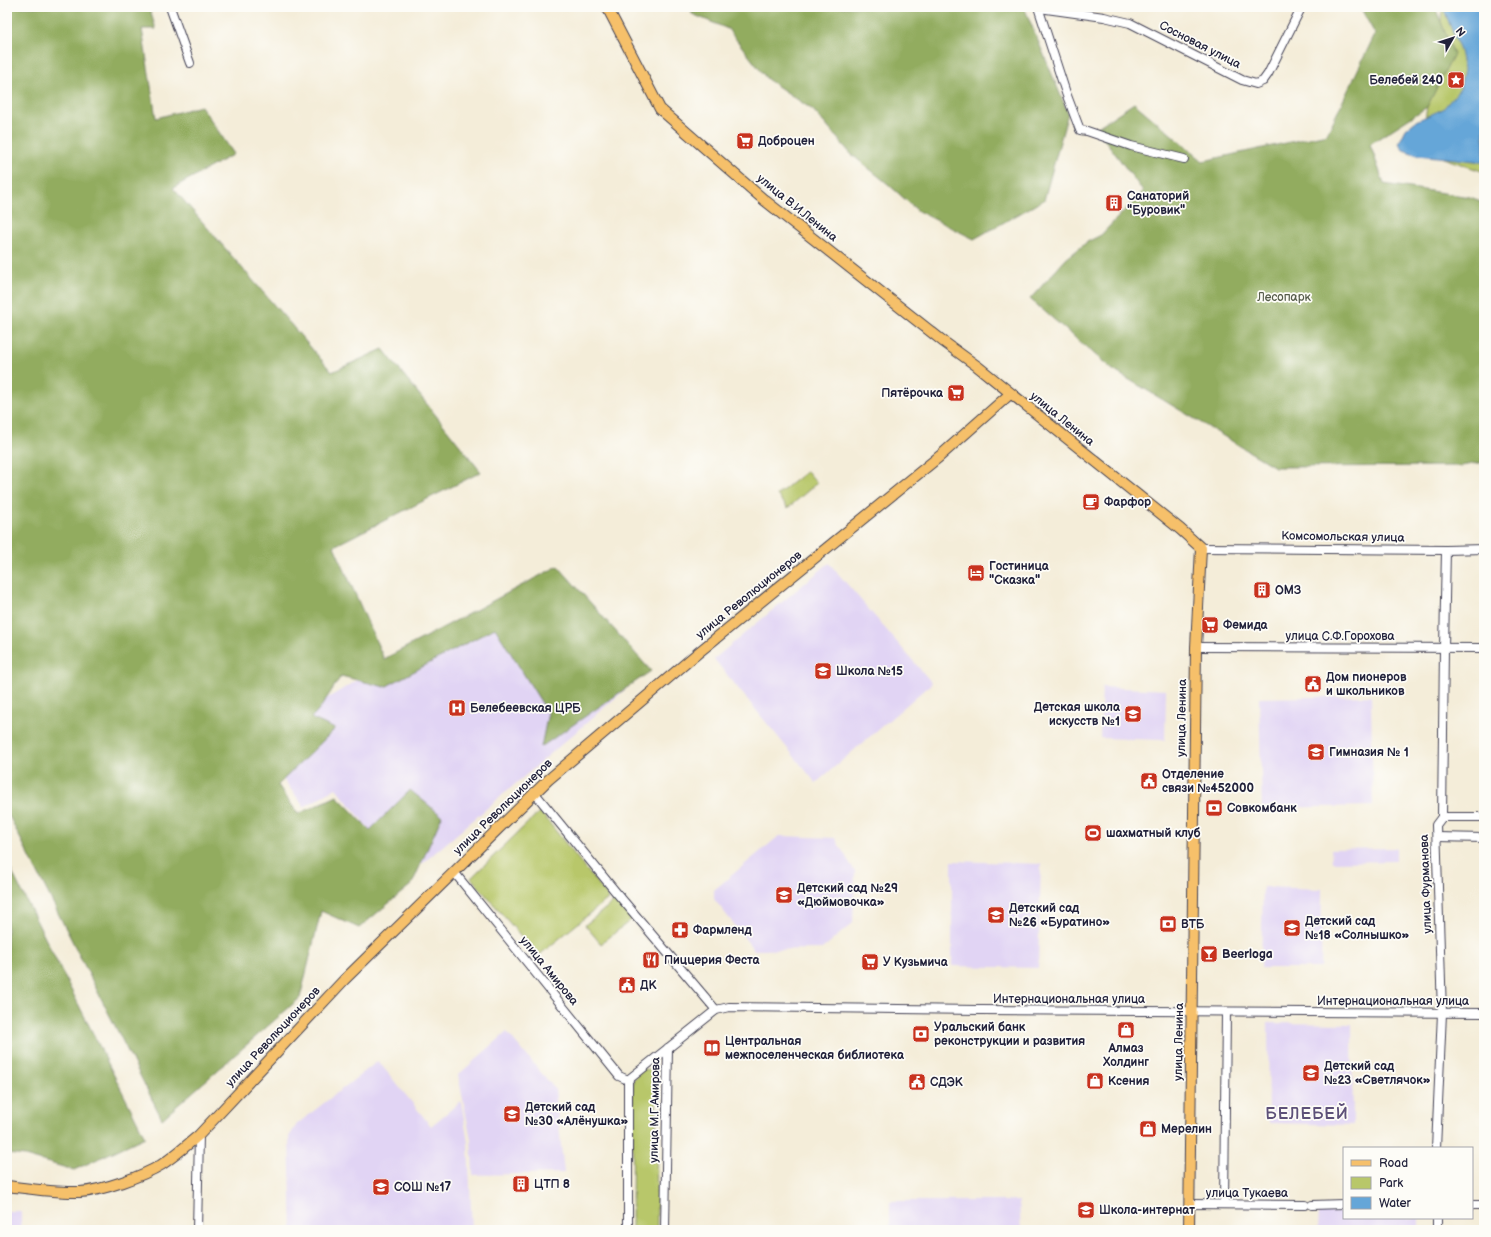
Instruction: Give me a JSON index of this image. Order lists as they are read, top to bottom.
{
  "streets": {
    "main road": ["улица В.И.Ленина", "улица Ленина", "улица Революционеров"],
    "street": [
      "Сосновая улица",
      "Комсомольская улица",
      "улица С.Ф.Горохова",
      "улица Фурманова",
      "улица Амирова",
      "Интернациональная улица",
      "улица М.Г.Амирова",
      "улица Тукаева"
    ]
  },
  "crossings": [
    ["улица В.И.Ленина", "улица Ленина"],
    ["улица В.И.Ленина", "улица Революционеров"],
    ["улица Ленина", "Комсомольская улица"],
    ["улица Ленина", "улица Революционеров"],
    ["улица Ленина", "улица С.Ф.Горохова"],
    ["улица Ленина", "Интернациональная улица"],
    ["улица Ленина", "улица Тукаева"],
    ["Комсомольская улица", "улица Фурманова"],
    ["улица Революционеров", "улица Амирова"],
    ["улица С.Ф.Горохова", "улица Фурманова"],
    ["улица Фурманова", "Интернациональная улица"],
    ["улица Амирова", "улица М.Г.Амирова"],
    ["Интернациональная улица", "улица М.Г.Амирова"]
  ],
  "districts": ["БЕЛЕБЕЙ"],
  "parks": ["Лесопарк"],
  "places": {
    "place": ["Белебей 240"],
    "supermarket": [
      "Доброцен",
      "Пятёрочка",
      "Фемида",
      "У Кузьмича"
    ],
    "building": ["Санаторий \"Буровик\"", "ОМЗ", "ЦТП 8"],
    "cafe": ["Фарфор"],
    "hotel": ["Гостиница \"Сказка\""],
    "school or university": [
      "Школа №15",
      "Детская школа искусств №1",
      "Гимназия № 1",
      "Детский сад №29 «Дюймовочка»",
      "Детский сад №26 «Буратино»",
      "Детский сад №18 «Солнышко»",
      "Детский сад №23 «Светлячок»",
      "Детский сад №30 «Алёнушка»",
      "СОШ №17",
      "Школа-интернат"
    ],
    "public building": [
      "Дом пионеров и школьников",
      "Отделение связи №452000",
      "ДК",
      "СДЭК"
    ],
    "hospital": ["Белебеевская ЦРБ"],
    "bank": ["Совкомбанк", "ВТБ", "Уральский банк реконструкции и развития"],
    "sports": ["шахматный клуб"],
    "pharmacy": ["Фармленд"],
    "bar": ["Beerloga"],
    "restaurant": ["Пиццерия Феста"],
    "shop": ["Алмаз Холдинг", "Ксения", "Мерелин"],
    "library": ["Центральная межпоселенческая библиотека"]
  },
  "legend": ["Road", "Park", "Water"],
  "north": "top right"
}
